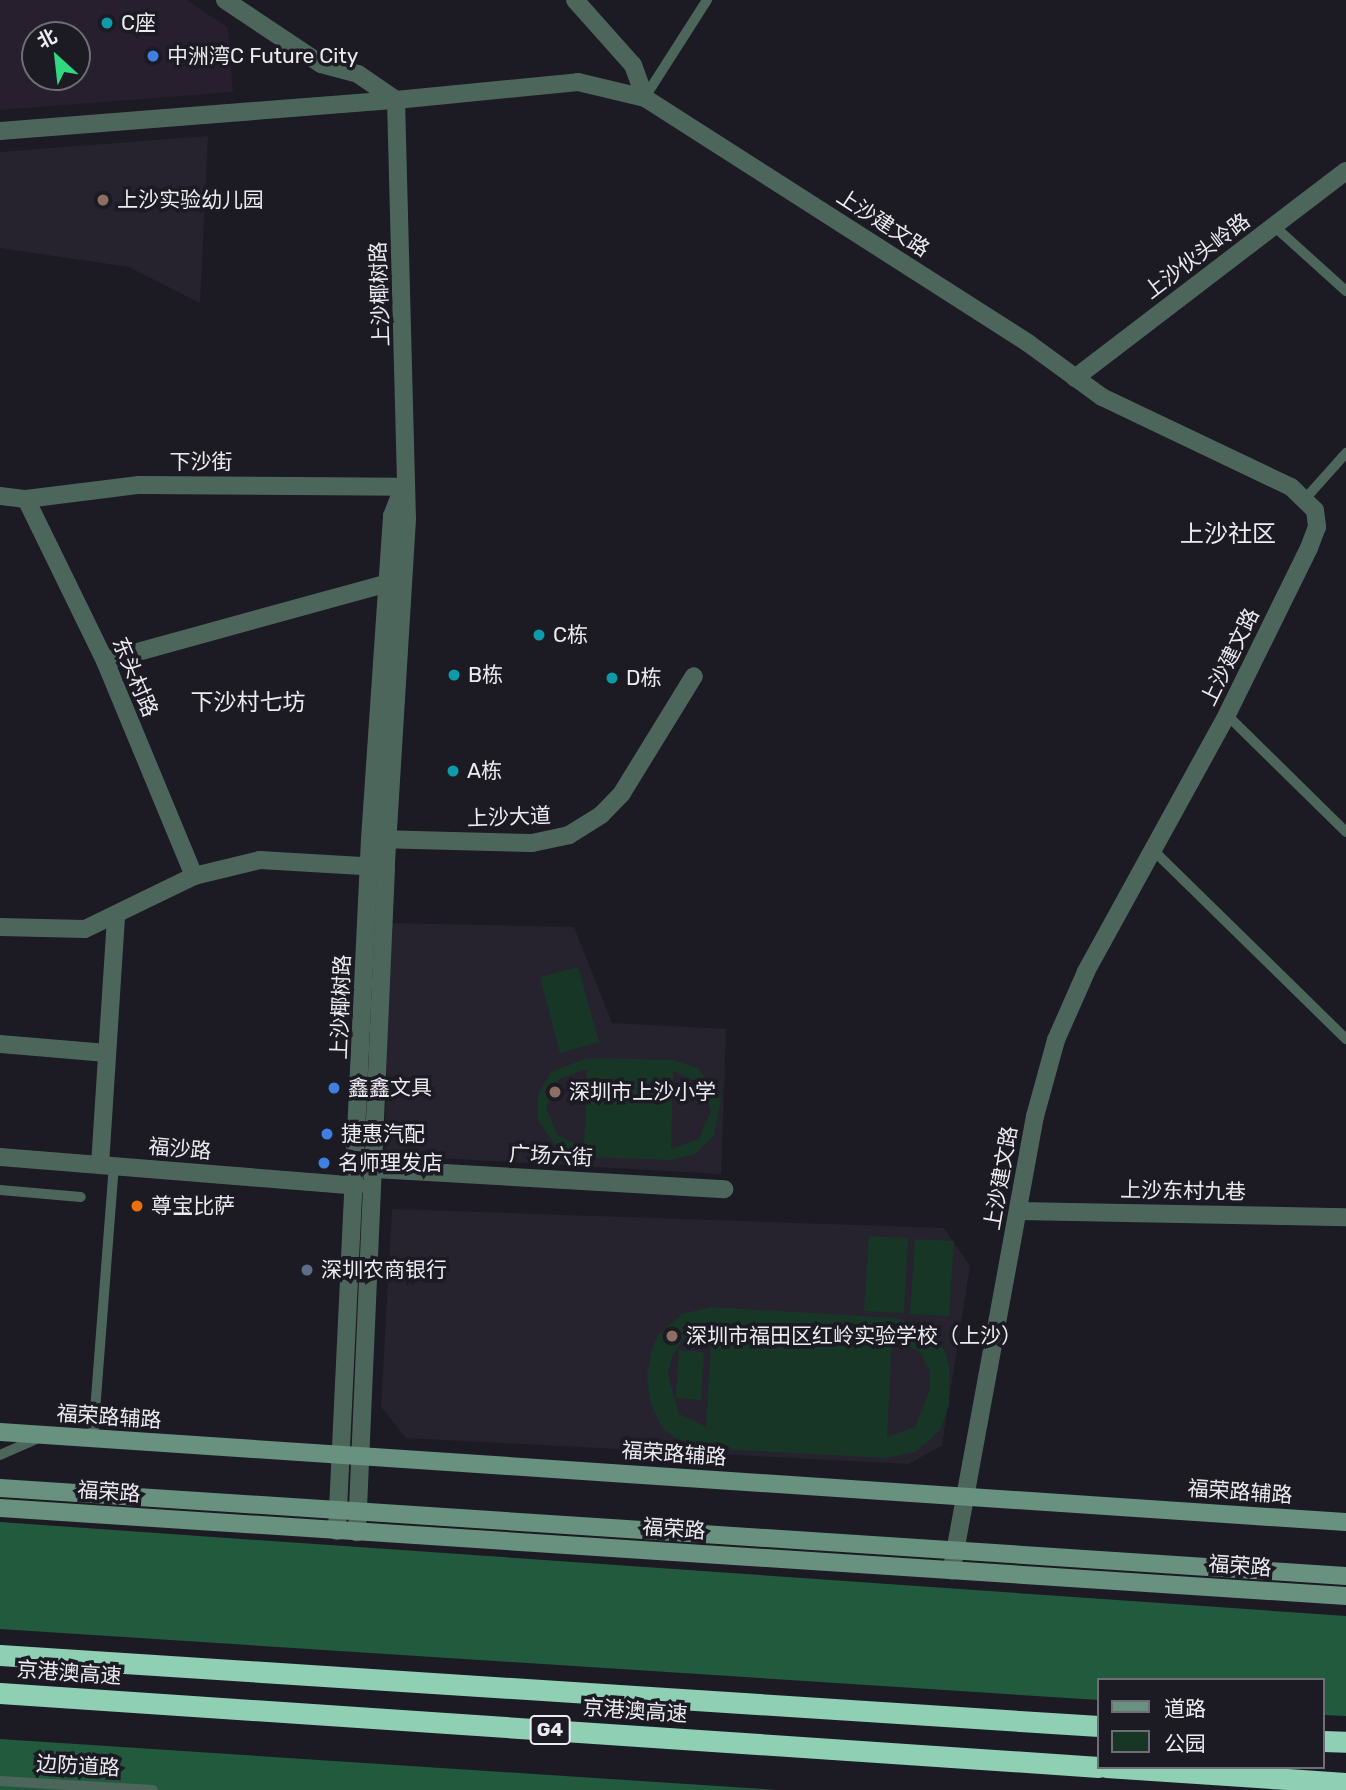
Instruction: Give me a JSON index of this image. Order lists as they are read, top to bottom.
{
  "streets": {
    "highway": ["京港澳高速", "G4"],
    "main road": ["福荣路辅路", "福荣路"],
    "street": [
      "上沙建文路",
      "上沙伙头岭路",
      "上沙椰树路",
      "下沙街",
      "东头村路",
      "上沙大道",
      "福沙路",
      "广场六街",
      "上沙东村九巷"
    ],
    "lane": ["边防道路"]
  },
  "crossings": [
    ["上沙建文路", "上沙伙头岭路"],
    ["上沙建文路", "上沙东村九巷"],
    ["上沙建文路", "福荣路辅路"],
    ["上沙建文路", "福荣路"],
    ["上沙椰树路", "下沙街"],
    ["上沙椰树路", "上沙大道"],
    ["上沙椰树路", "福沙路"],
    ["上沙椰树路", "广场六街"],
    ["上沙椰树路", "福荣路辅路"],
    ["上沙椰树路", "福荣路"],
    ["下沙街", "东头村路"]
  ],
  "districts": ["上沙社区", "下沙村七坊"],
  "places": [
    "C座",
    "中洲湾C Future City",
    "上沙实验幼儿园",
    "C栋",
    "B栋",
    "D栋",
    "A栋",
    "鑫鑫文具",
    "深圳市上沙小学",
    "捷惠汽配",
    "名师理发店",
    "尊宝比萨",
    "深圳农商银行",
    "深圳市福田区红岭实验学校（上沙）"
  ],
  "legend": ["道路", "公园"],
  "north": "top left"
}
